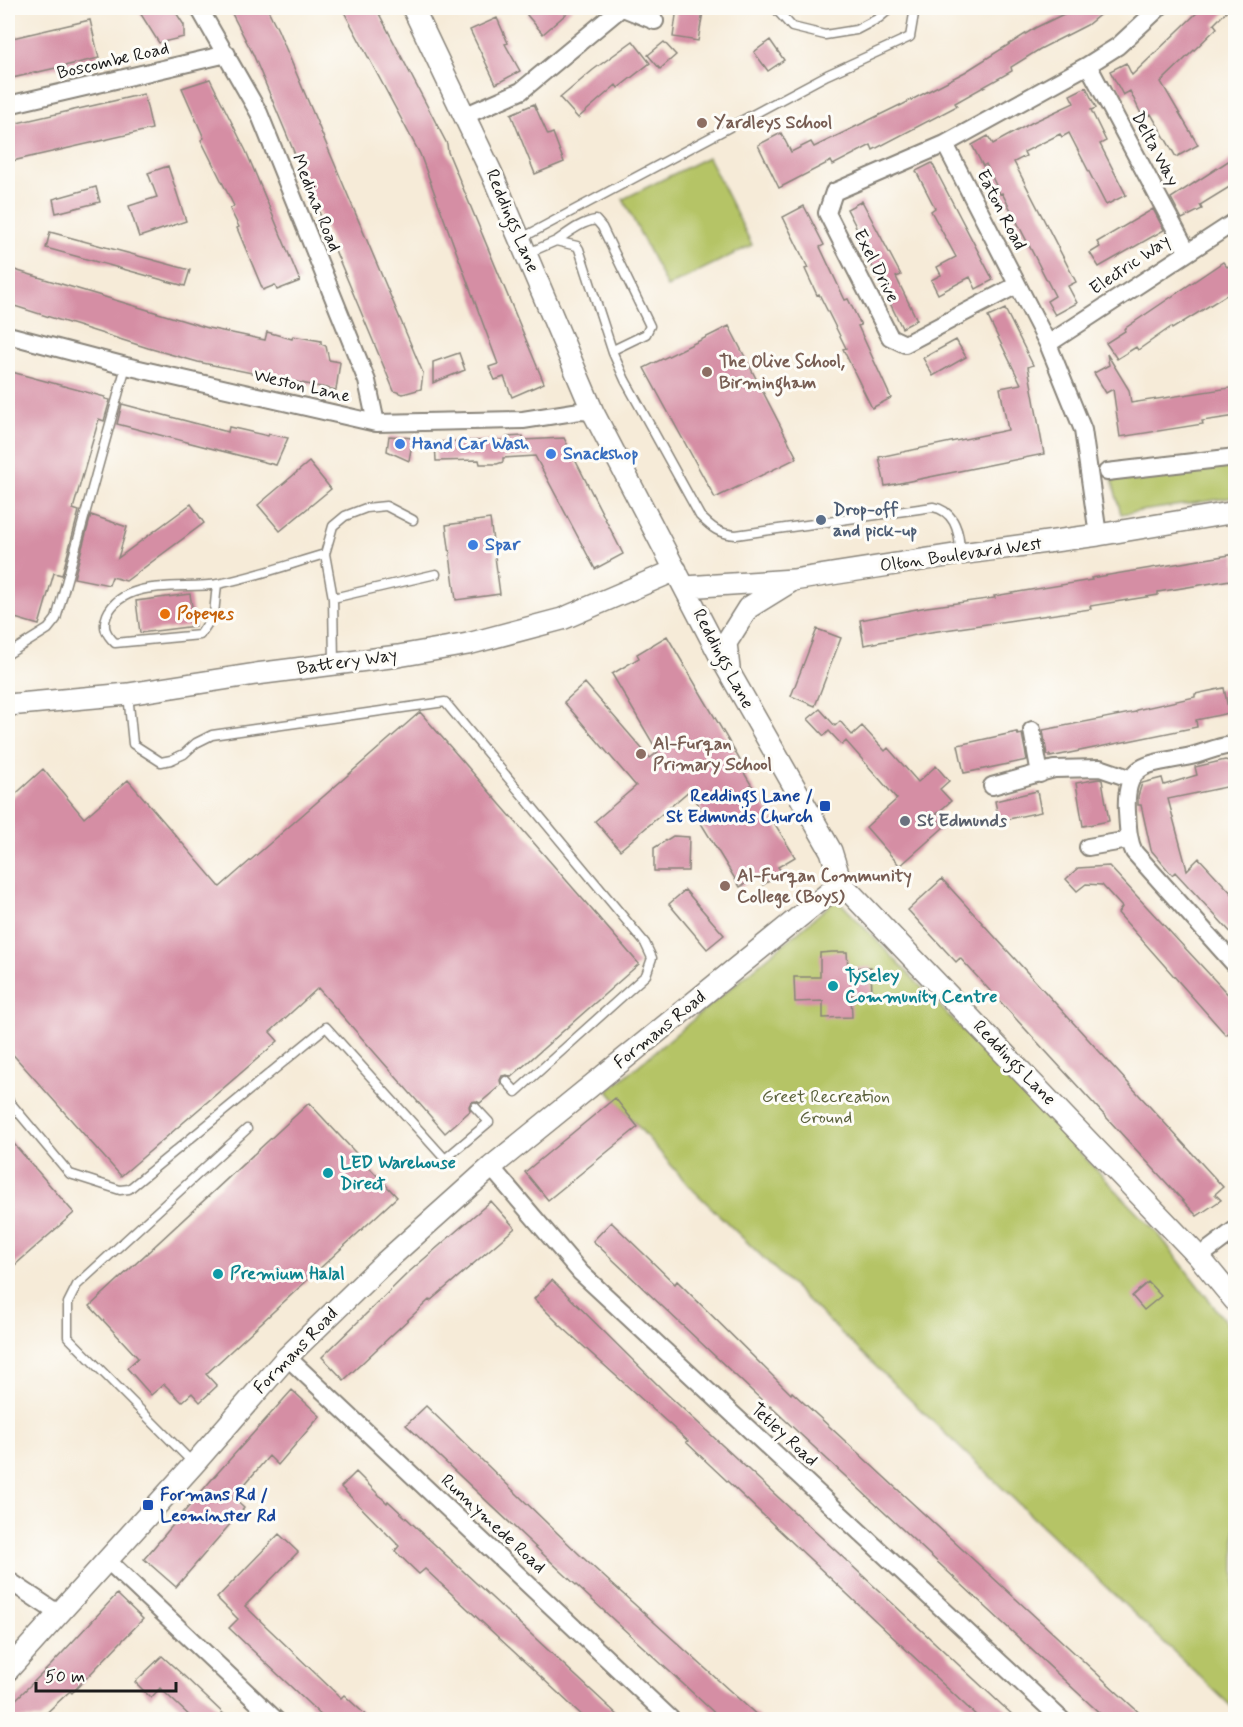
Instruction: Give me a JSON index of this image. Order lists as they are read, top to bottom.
{
  "streets": {
    "street": [
      "Boscombe Road",
      "Delta Way",
      "Medina Road",
      "Eaton Road",
      "Reddings Lane",
      "Electric Way",
      "Exel Drive",
      "Weston Lane",
      "Olton Boulevard West",
      "Battery Way",
      "Formans Road",
      "Tetley Road",
      "Runnymede Road"
    ]
  },
  "crossings": [
    ["Boscombe Road", "Medina Road"],
    ["Delta Way", "Electric Way"],
    ["Medina Road", "Weston Lane"],
    ["Eaton Road", "Electric Way"],
    ["Eaton Road", "Exel Drive"],
    ["Eaton Road", "Olton Boulevard West"],
    ["Reddings Lane", "Weston Lane"],
    ["Reddings Lane", "Olton Boulevard West"],
    ["Reddings Lane", "Battery Way"],
    ["Reddings Lane", "Formans Road"],
    ["Olton Boulevard West", "Battery Way"],
    ["Formans Road", "Tetley Road"],
    ["Formans Road", "Runnymede Road"]
  ],
  "parks": ["Greet Recreation Ground"],
  "places": {
    "other": [
      "Yardleys School",
      "The Olive School, Birmingham",
      "Hand Car Wash",
      "Snackshop",
      "Drop-off and pick-up",
      "Spar",
      "Popeyes",
      "Al-Furqan Primary School",
      "St Edmunds",
      "Al-Furqan Community College (Boys)",
      "Tyseley Community Centre",
      "LED Warehouse Direct",
      "Premium Halal"
    ],
    "transit": ["Reddings Lane / St Edmunds Church", "Formans Rd / Leominster Rd"]
  },
  "scale_bar": "50 m"
}
